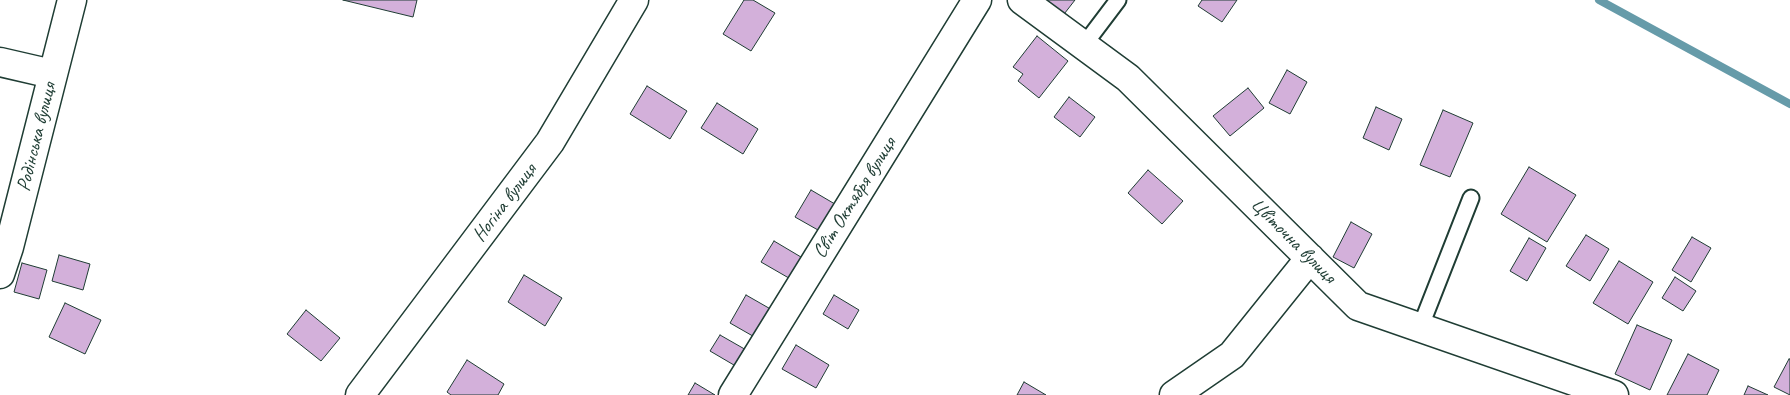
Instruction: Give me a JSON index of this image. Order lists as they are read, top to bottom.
{
  "streets": {
    "street": [
      "Родінська вулиця",
      "Світ Октября вулиця",
      "Ногіна вулиця",
      "Цвiточна вулиця"
    ]
  }
}
